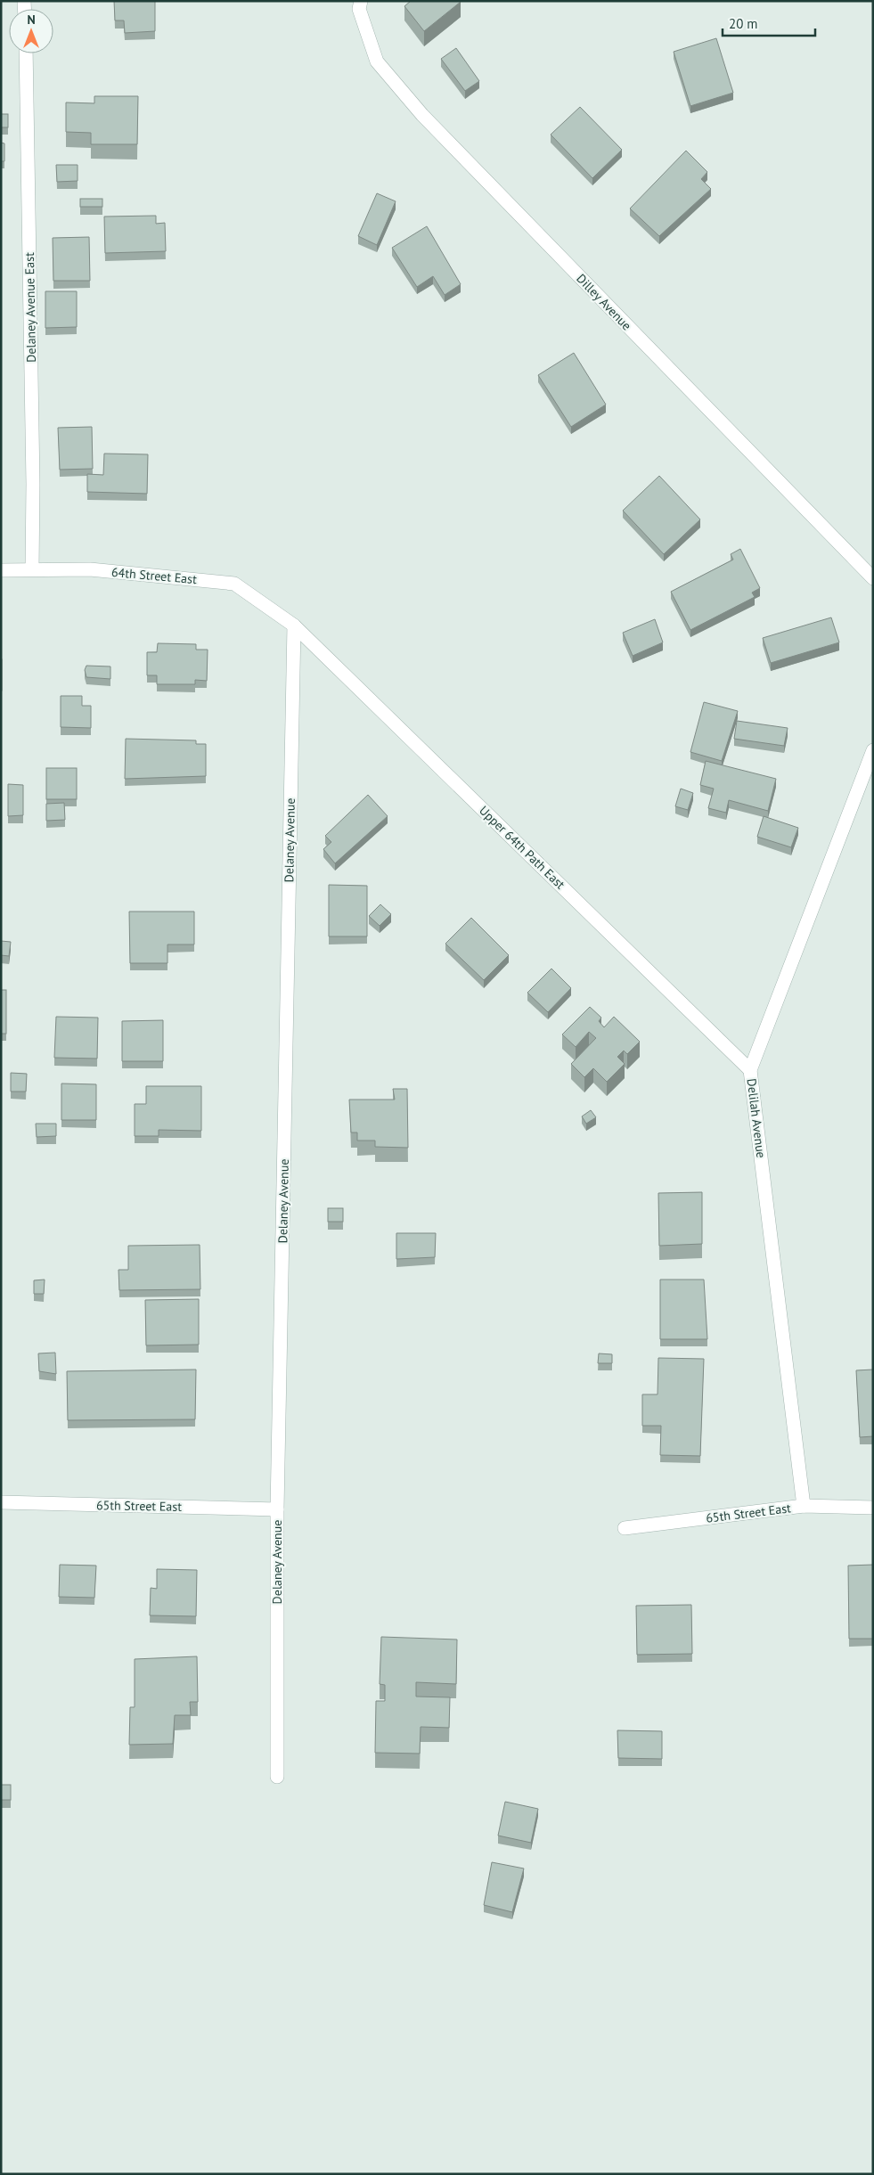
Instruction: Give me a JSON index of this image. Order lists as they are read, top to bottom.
{
  "streets": {
    "street": [
      "Dilley Avenue",
      "Delaney Avenue East",
      "64th Street East",
      "Delaney Avenue",
      "Upper 64th Path East",
      "Delilah Avenue",
      "65th Street East"
    ]
  },
  "crossings": [
    ["Delaney Avenue East", "64th Street East"],
    ["64th Street East", "Delaney Avenue"],
    ["64th Street East", "Upper 64th Path East"],
    ["Delaney Avenue", "Upper 64th Path East"],
    ["Delaney Avenue", "65th Street East"],
    ["Upper 64th Path East", "Delilah Avenue"],
    ["Delilah Avenue", "65th Street East"]
  ],
  "scale_bar": "20 m",
  "north": "top"
}
